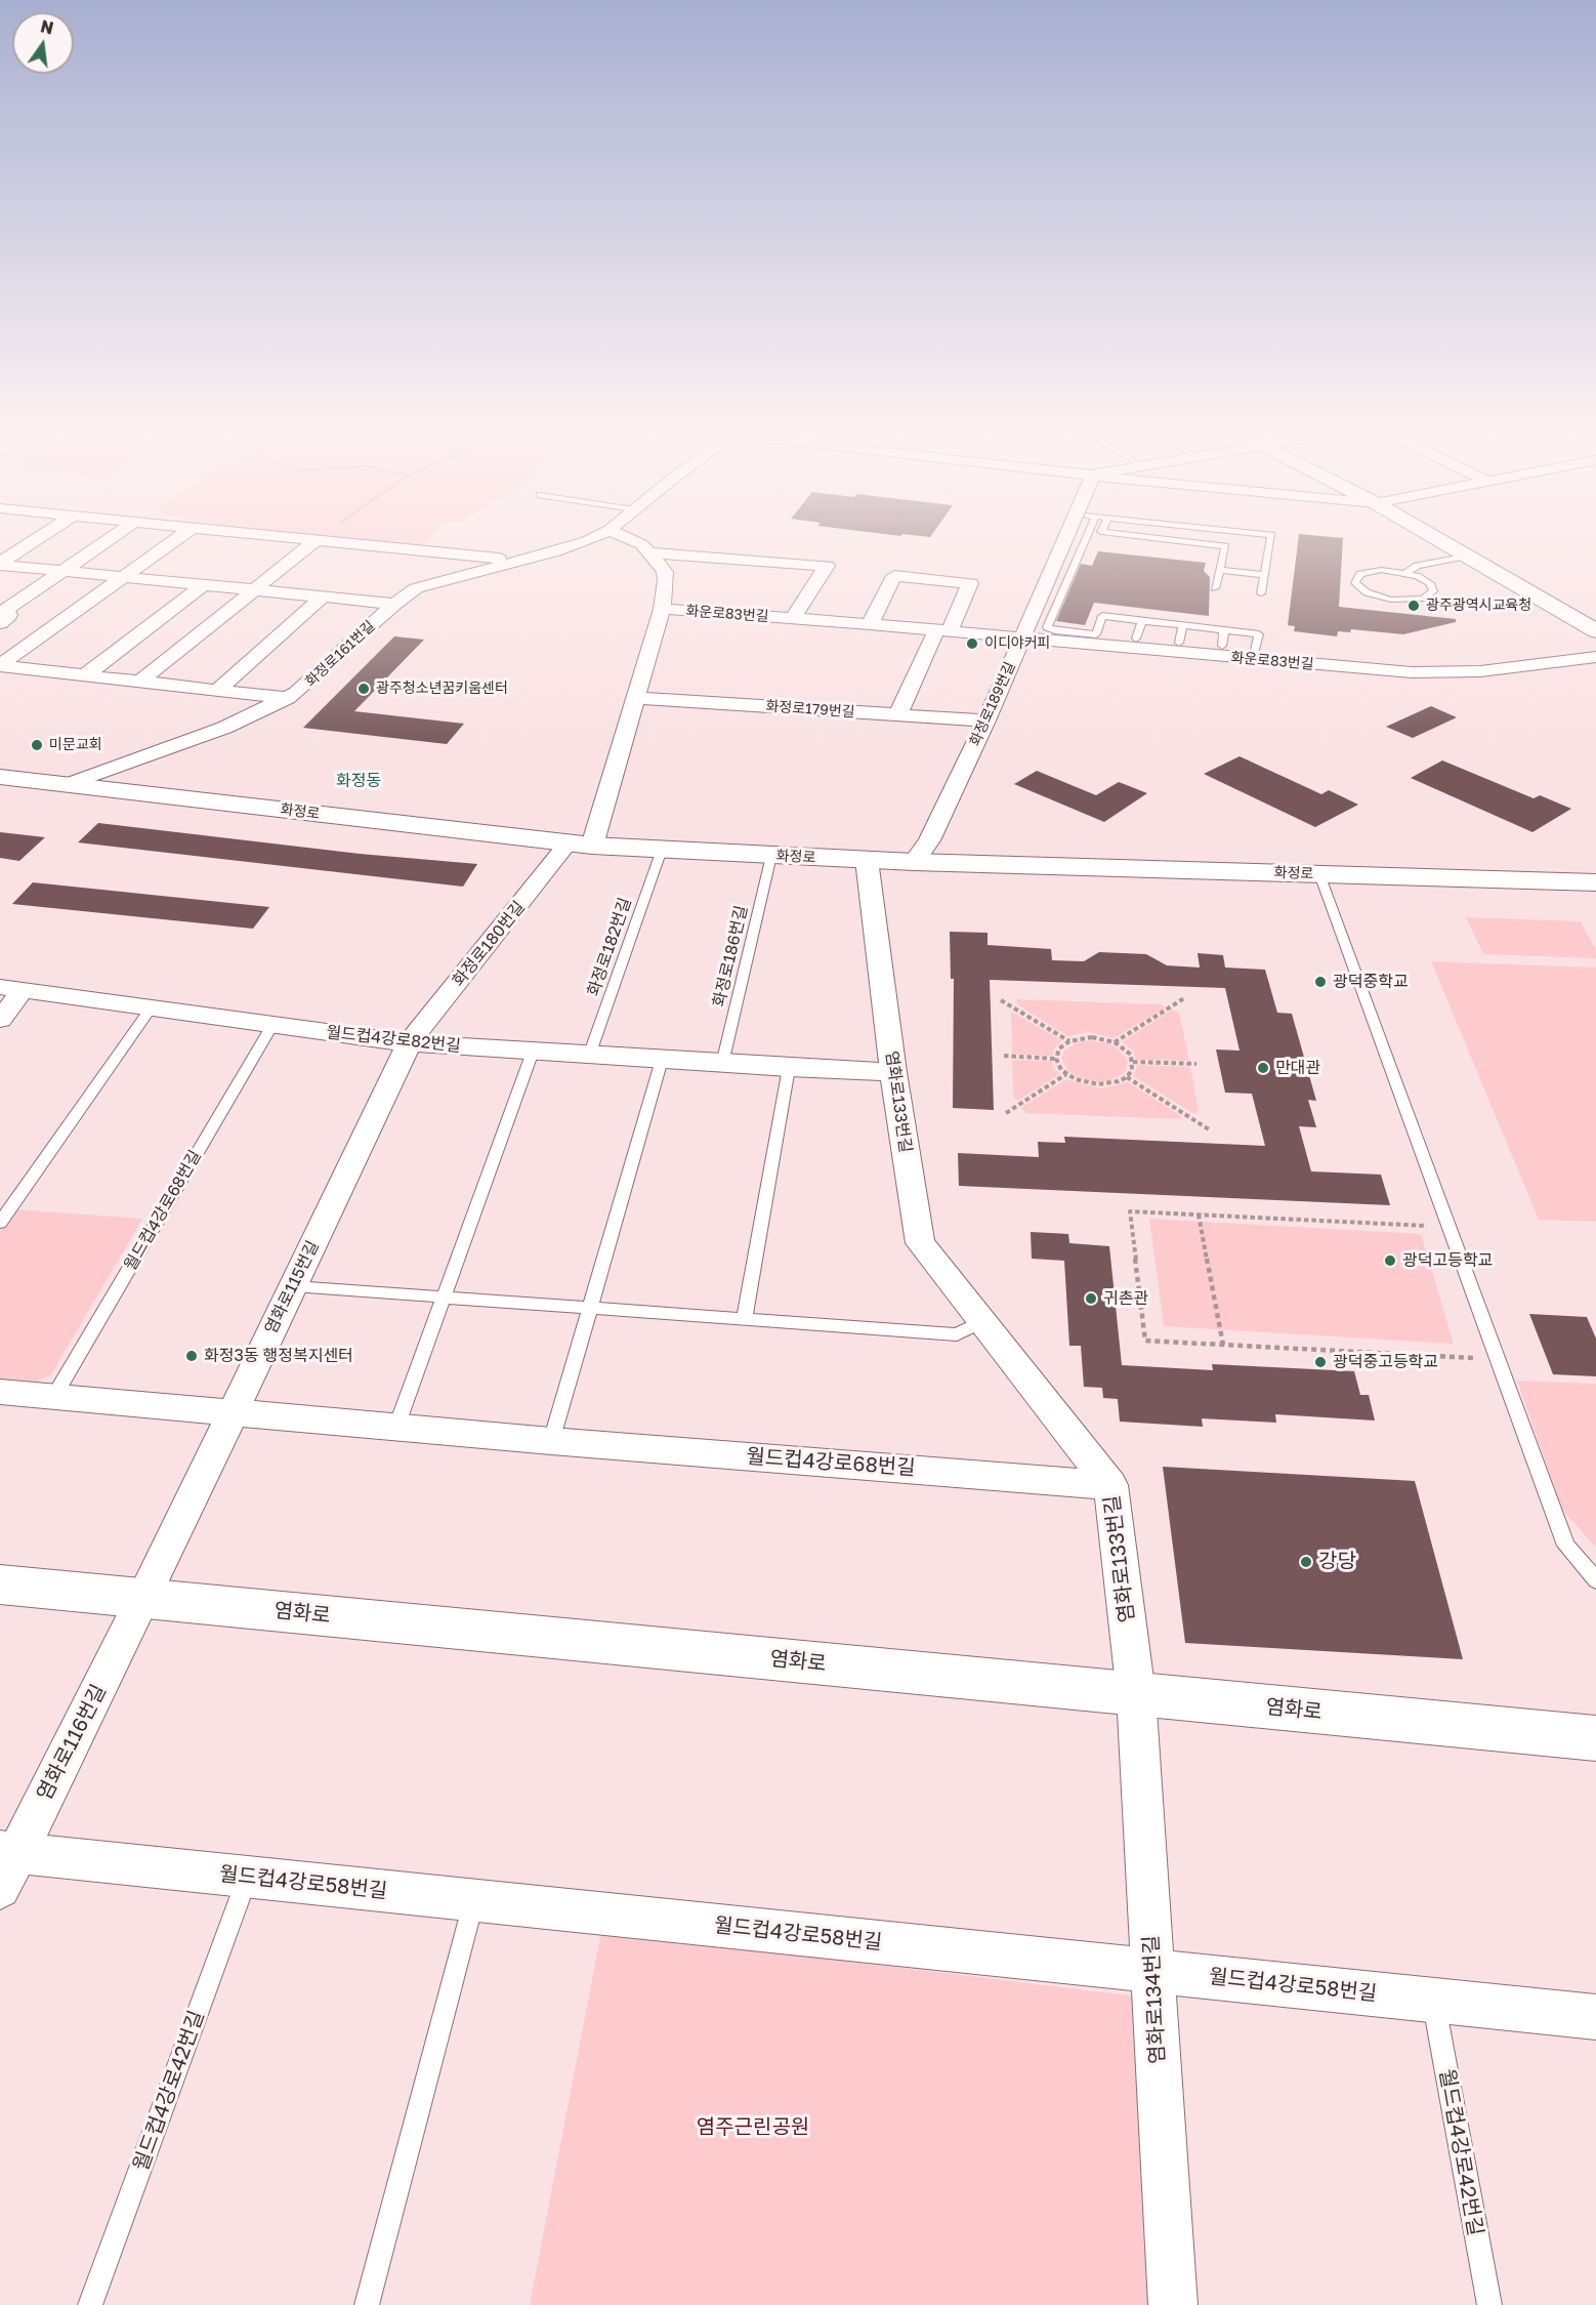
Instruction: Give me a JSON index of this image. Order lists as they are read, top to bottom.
{
  "streets": {
    "street": [
      "화운로83번길",
      "화정로161번길",
      "화정로189번길",
      "화정로179번길",
      "화정로",
      "화정로180번길",
      "월드컵4강로82번길",
      "염화로133번길",
      "월드컵4강로68번길",
      "염화로115번길",
      "염화로",
      "염화로116번길",
      "월드컵4강로58번길",
      "염화로134번길"
    ],
    "lane": ["화정로182번길", "화정로186번길", "월드컵4강로42번길"]
  },
  "crossings": [
    ["화운로83번길", "화정로189번길"],
    ["화정로161번길", "화정로"],
    ["화정로189번길", "화정로179번길"],
    ["화정로189번길", "화정로"],
    ["화정로", "화정로180번길"],
    ["화정로", "화정로182번길"],
    ["화정로", "화정로186번길"],
    ["화정로", "염화로133번길"],
    ["화정로180번길", "월드컵4강로82번길"],
    ["화정로180번길", "염화로115번길"],
    ["화정로182번길", "월드컵4강로82번길"],
    ["화정로186번길", "월드컵4강로82번길"],
    ["월드컵4강로82번길", "염화로133번길"],
    ["월드컵4강로82번길", "월드컵4강로68번길"],
    ["월드컵4강로82번길", "염화로115번길"],
    ["염화로133번길", "월드컵4강로68번길"],
    ["염화로133번길", "염화로"],
    ["염화로133번길", "염화로134번길"],
    ["월드컵4강로68번길", "염화로115번길"],
    ["염화로115번길", "염화로"],
    ["염화로115번길", "염화로116번길"],
    ["염화로", "염화로116번길"],
    ["염화로", "염화로134번길"],
    ["염화로116번길", "월드컵4강로58번길"],
    ["월드컵4강로58번길", "염화로134번길"],
    ["월드컵4강로58번길", "월드컵4강로42번길"]
  ],
  "districts": ["화정동"],
  "parks": ["염주근린공원"],
  "places": [
    "광주광역시교육청",
    "이디야커피",
    "광주청소년꿈키움센터",
    "미문교회",
    "광덕중학교",
    "만대관",
    "광덕고등학교",
    "귀촌관",
    "화정3동 행정복지센터",
    "광덕중고등학교",
    "강당"
  ],
  "north": "top"
}
